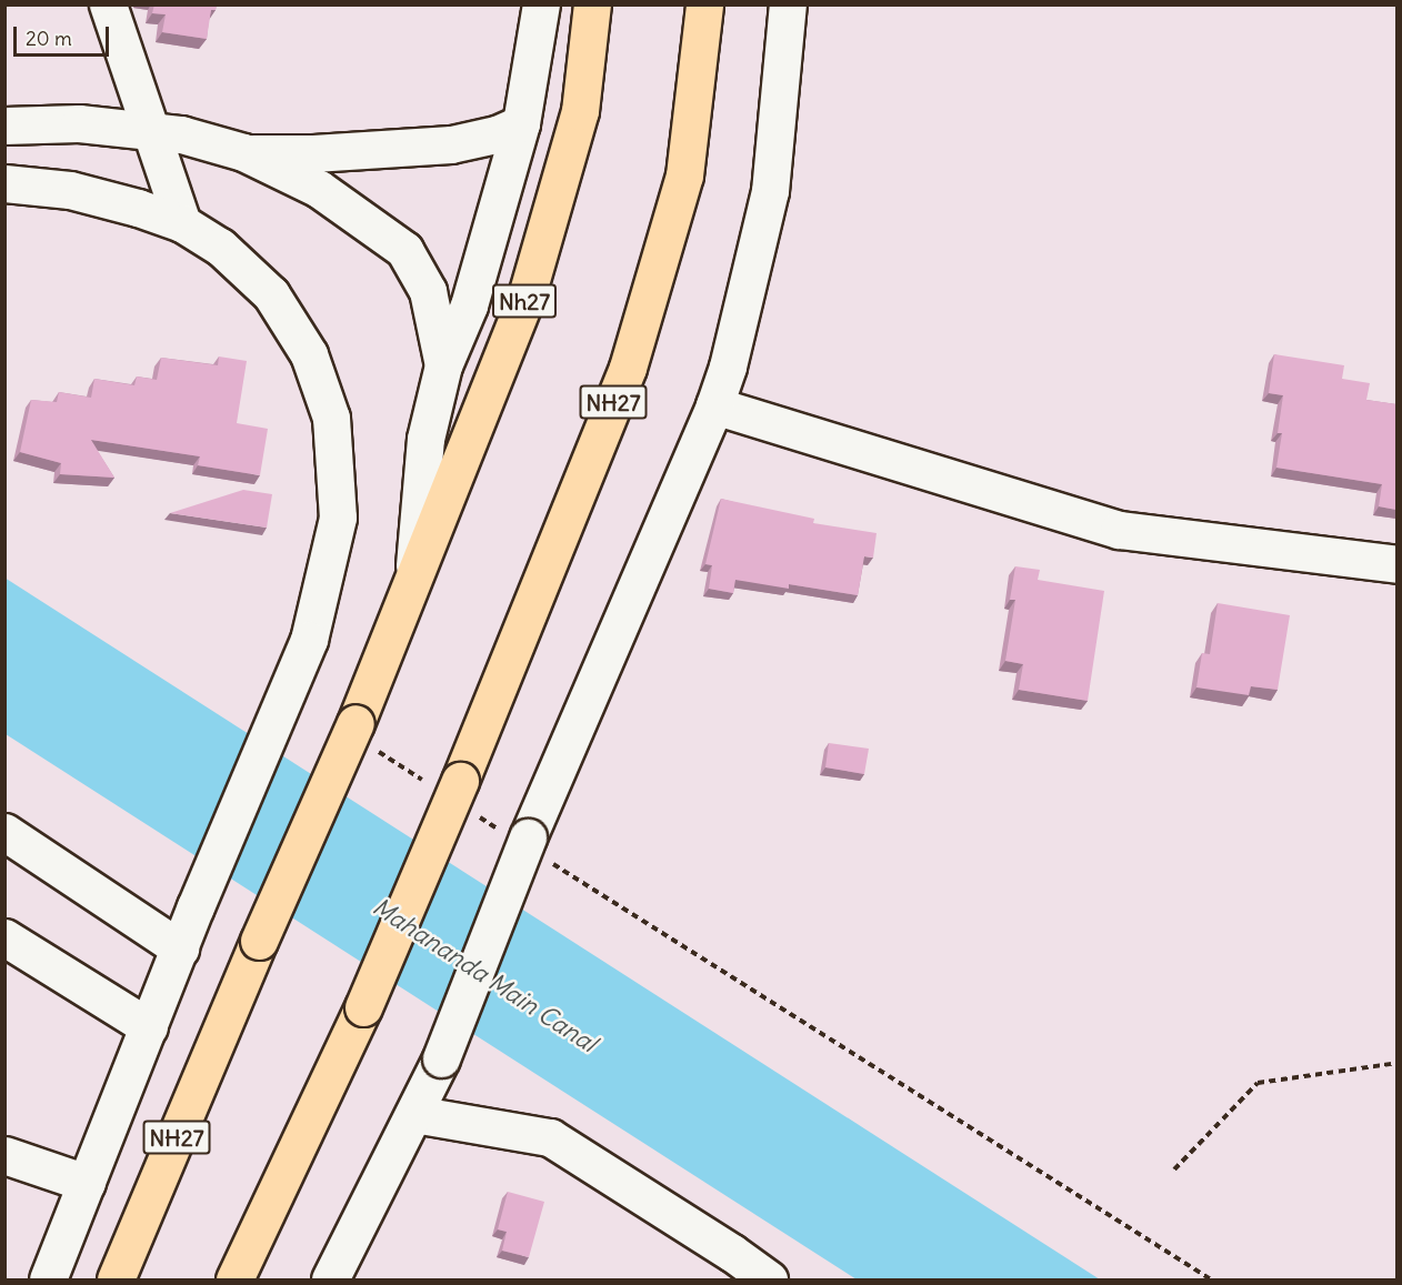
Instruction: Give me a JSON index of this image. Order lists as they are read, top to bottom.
{
  "streets": {
    "highway": ["Nh27", "NH27"]
  },
  "crossings": [
    ["Nh27", "NH27"]
  ],
  "water": ["Mahananda Main Canal"],
  "scale_bar": "20 m"
}
